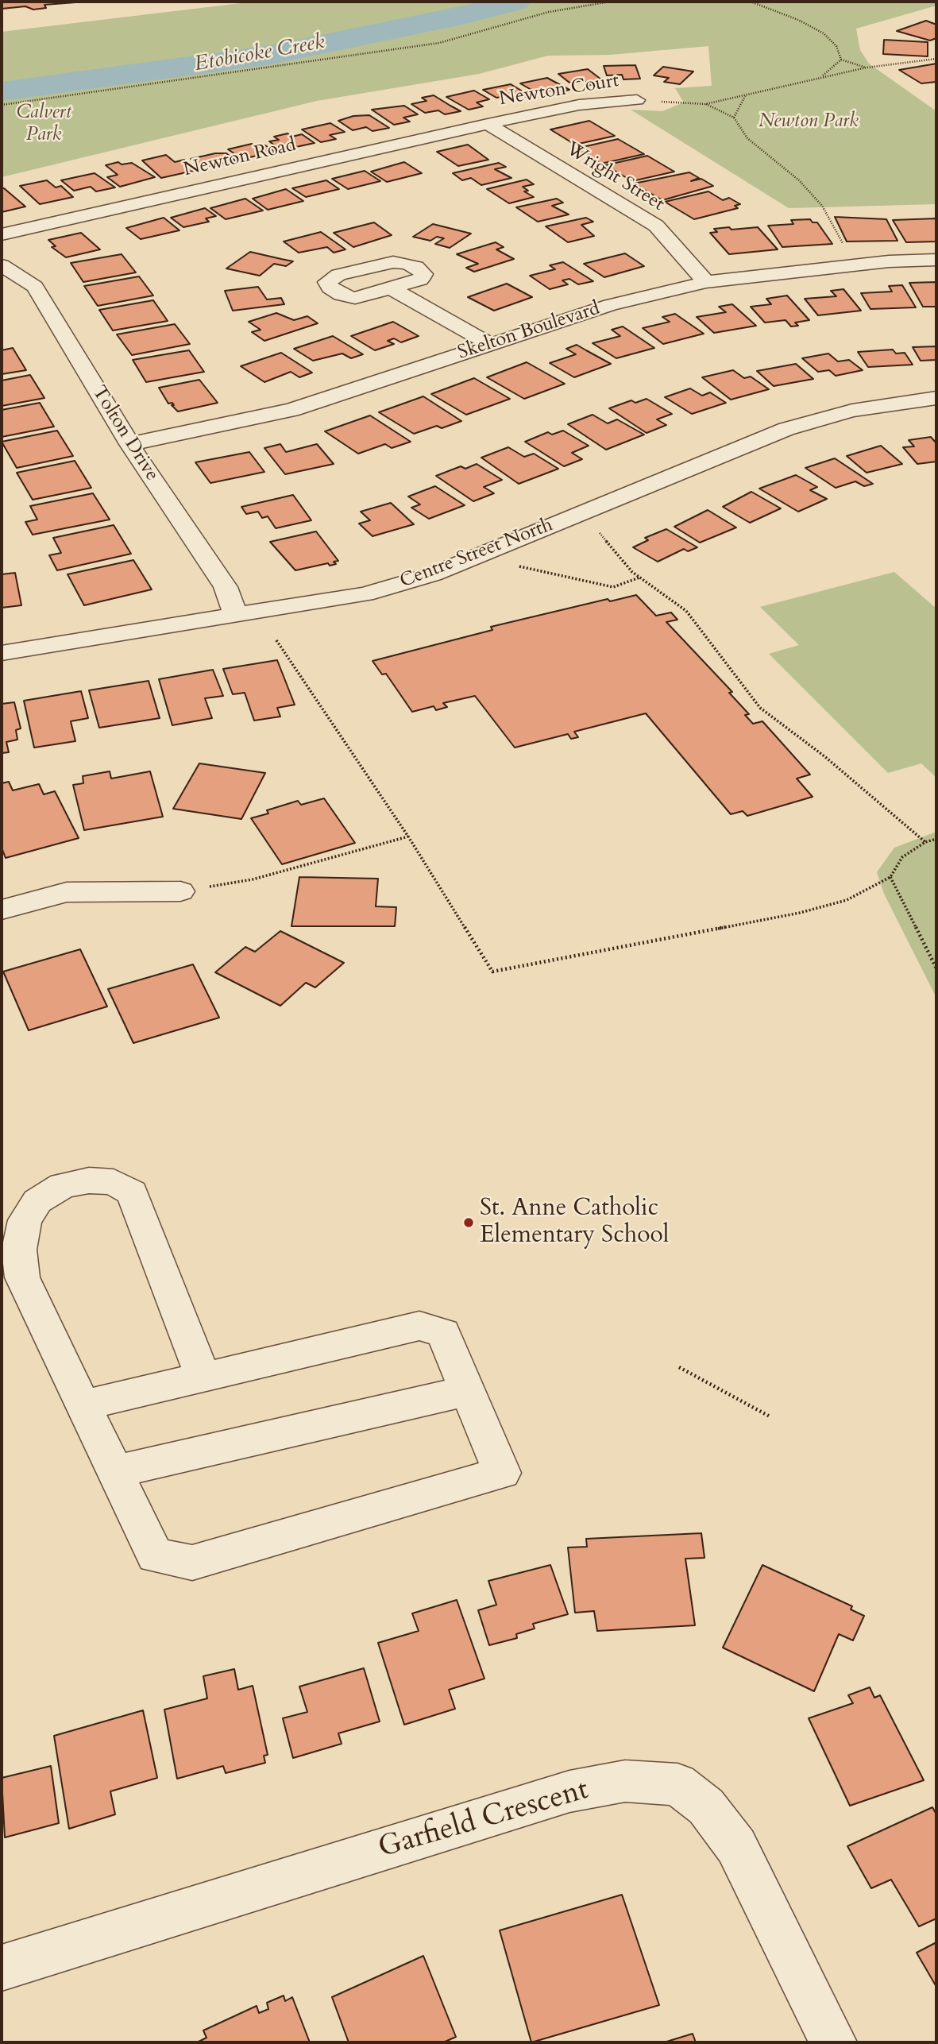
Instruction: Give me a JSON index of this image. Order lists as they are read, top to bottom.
{
  "streets": {
    "street": [
      "Newton Court",
      "Newton Road",
      "Wright Street",
      "Skelton Boulevard",
      "Tolton Drive",
      "Centre Street North",
      "Garfield Crescent"
    ]
  },
  "crossings": [
    ["Newton Court", "Newton Road"],
    ["Newton Court", "Wright Street"],
    ["Newton Road", "Wright Street"],
    ["Wright Street", "Skelton Boulevard"],
    ["Skelton Boulevard", "Tolton Drive"],
    ["Tolton Drive", "Centre Street North"]
  ],
  "water": ["Etobicoke Creek"],
  "parks": ["Calvert Park", "Newton Park"],
  "places": ["St. Anne Catholic Elementary School"]
}
